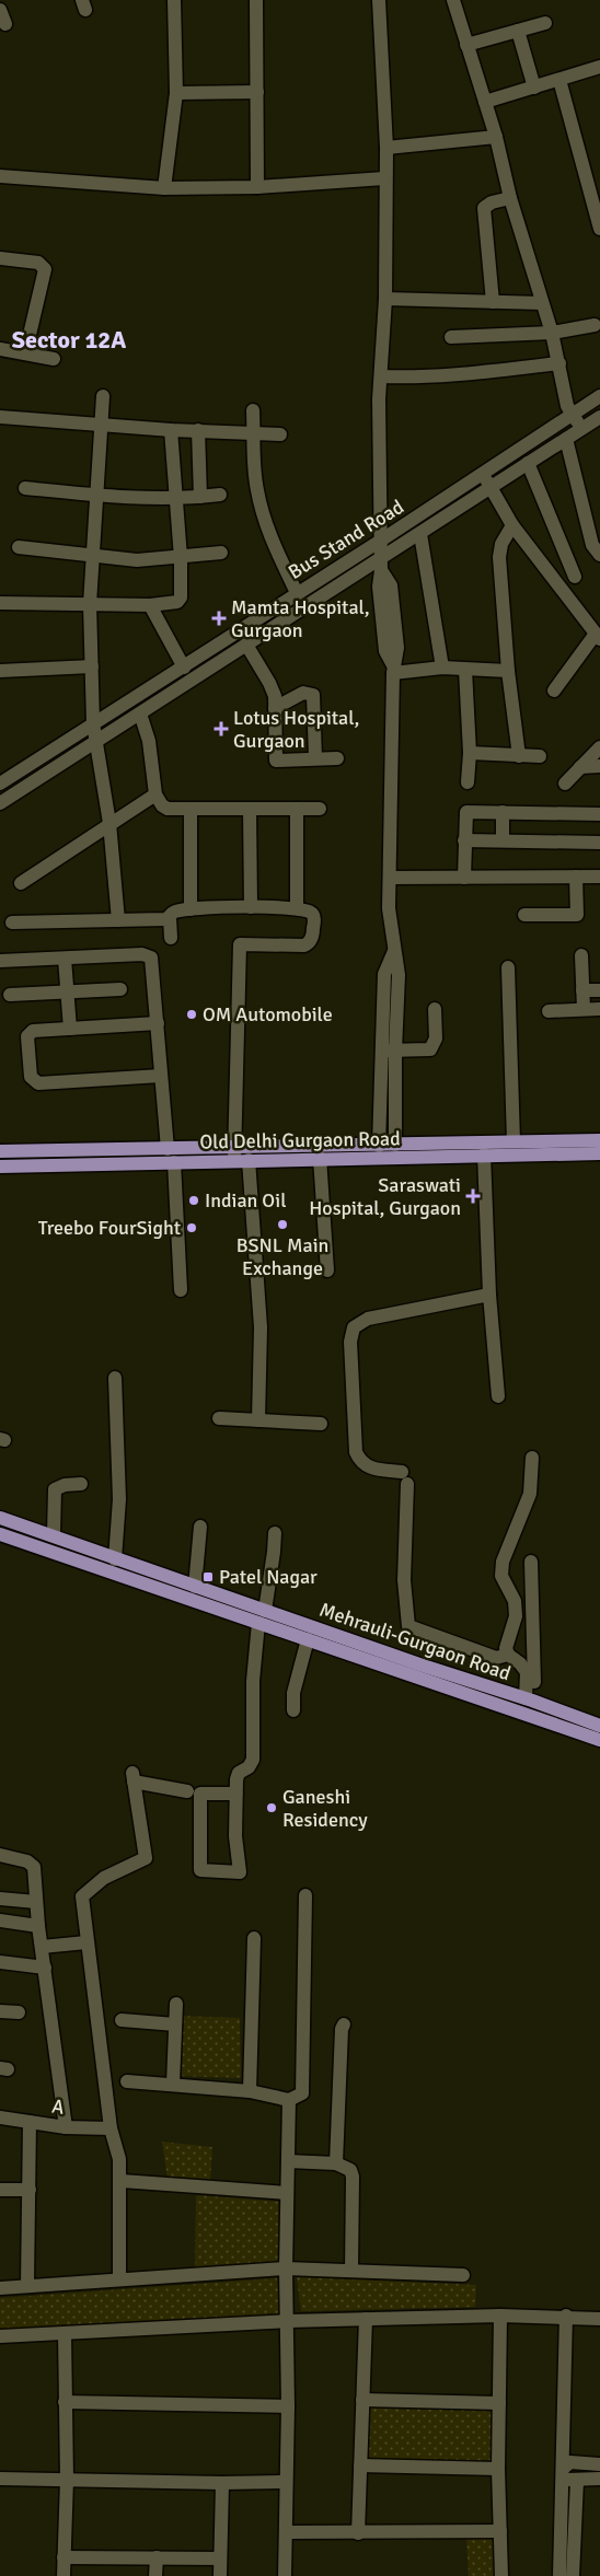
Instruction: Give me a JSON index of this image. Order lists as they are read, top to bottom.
{
  "streets": {
    "main road": ["Old Delhi Gurgaon Road", "Mehrauli-Gurgaon Road"],
    "street": ["Bus Stand Road", "A"]
  },
  "districts": ["Sector 12A"],
  "places": {
    "health": ["Mamta Hospital, Gurgaon", "Lotus Hospital, Gurgaon", "Saraswati Hospital, Gurgaon"],
    "other": [
      "OM Automobile",
      "Indian Oil",
      "BSNL Main Exchange",
      "Treebo FourSight",
      "Ganeshi Residency"
    ],
    "transit": ["Patel Nagar"]
  }
}
